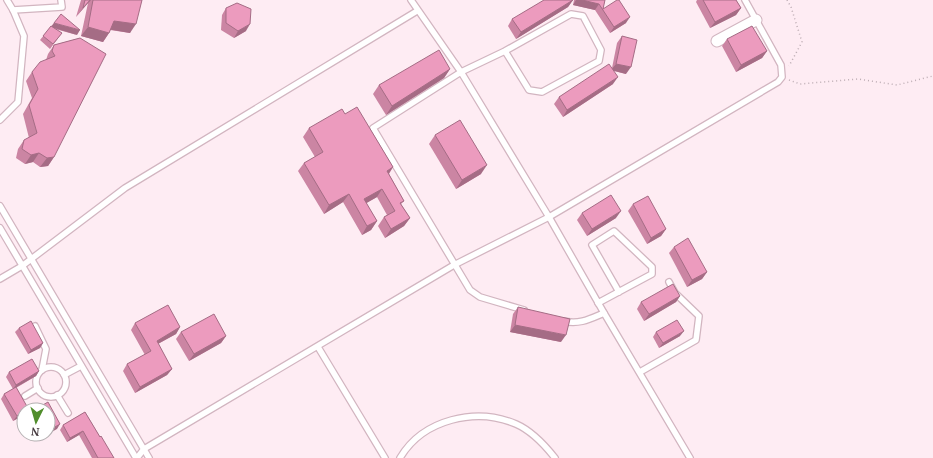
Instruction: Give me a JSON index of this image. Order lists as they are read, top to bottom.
{
  "north": "bottom"
}
